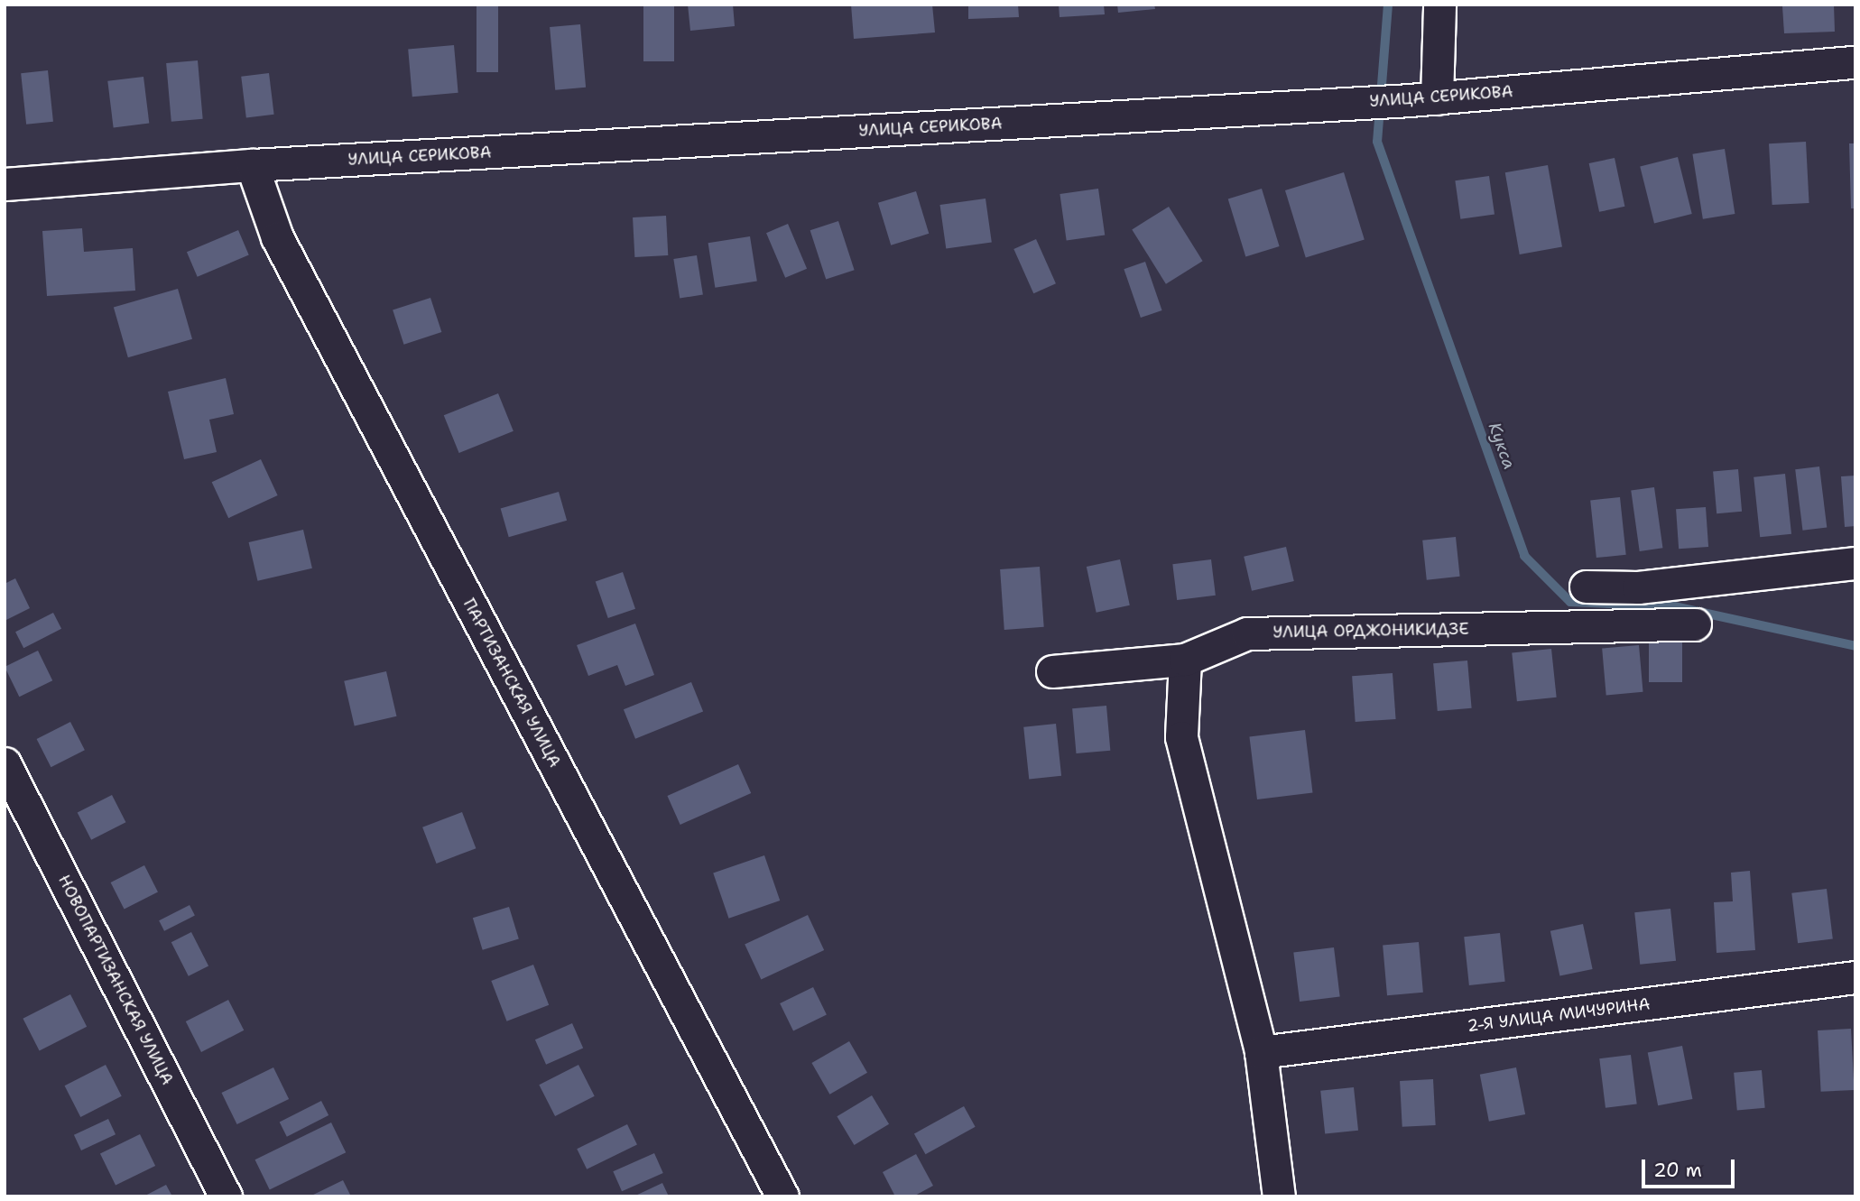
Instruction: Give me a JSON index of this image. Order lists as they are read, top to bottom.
{
  "streets": {
    "street": [
      "УЛИЦА СЕРИКОВА",
      "УЛИЦА ОРДЖОНИКИДЗЕ",
      "ПАРТИЗАНСКАЯ УЛИЦА",
      "НОВОПАРТИЗАНСКАЯ УЛИЦА",
      "2-Я УЛИЦА МИЧУРИНА"
    ]
  },
  "crossings": [
    ["УЛИЦА СЕРИКОВА", "ПАРТИЗАНСКАЯ УЛИЦА"]
  ],
  "water": ["Кукса"],
  "scale_bar": "20 m"
}
